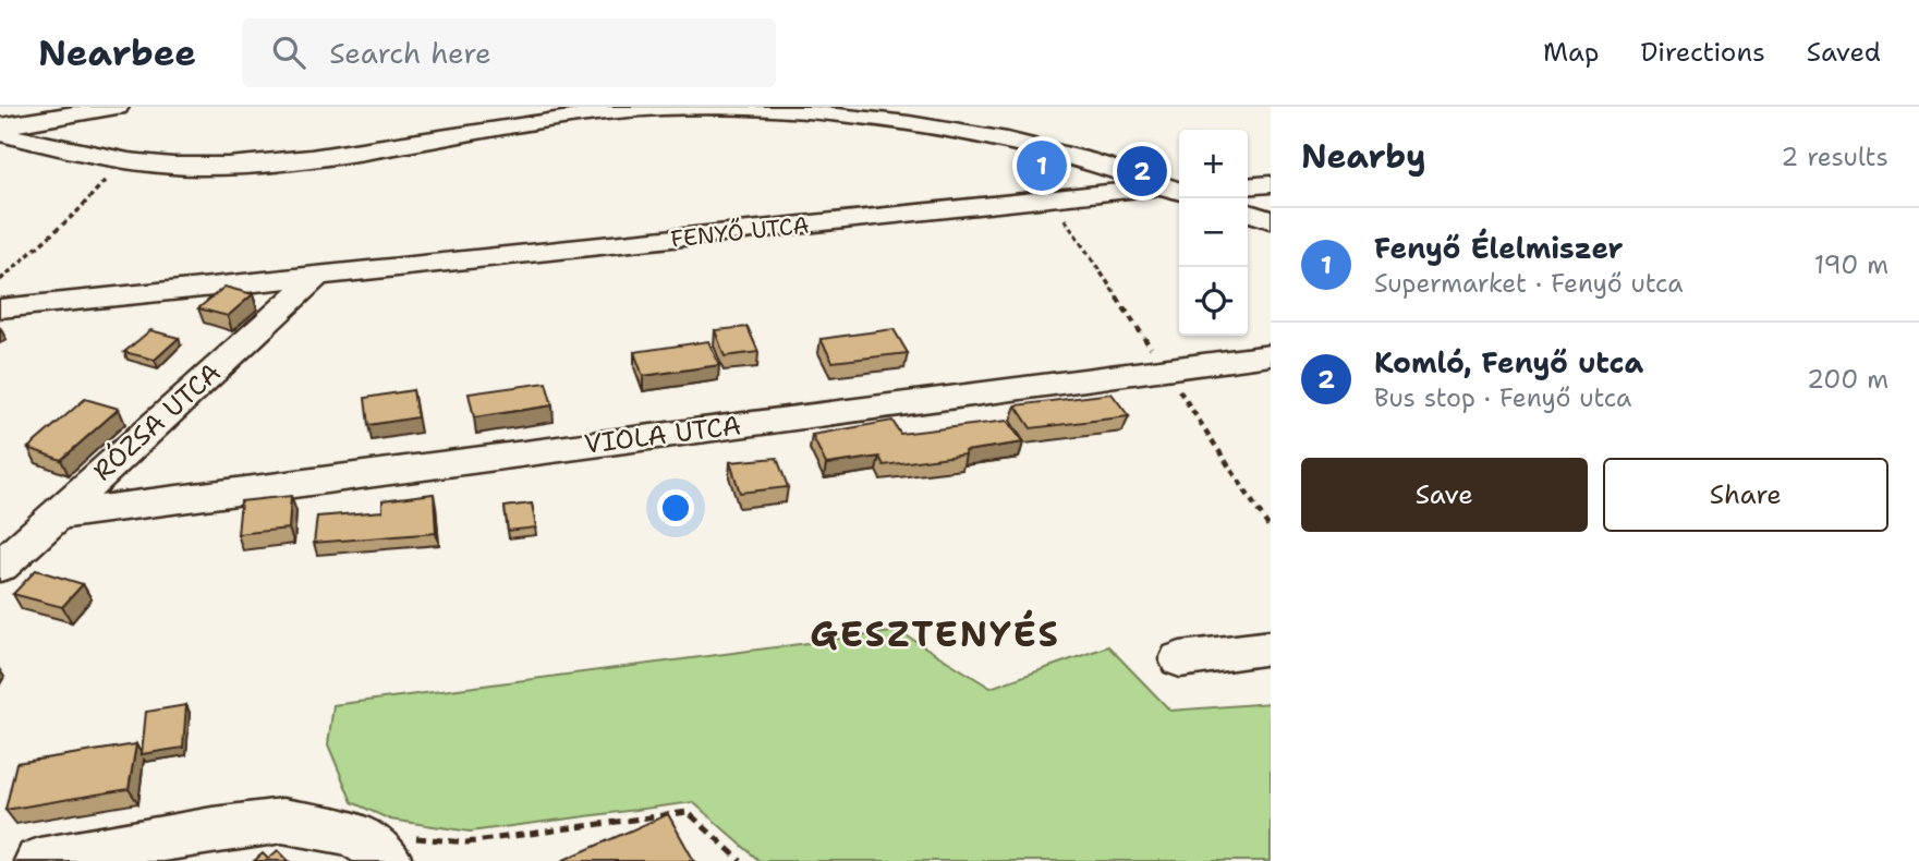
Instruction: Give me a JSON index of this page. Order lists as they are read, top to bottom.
{
  "streets": {
    "street": ["FENYŐ UTCA", "RÓZSA UTCA", "VIOLA UTCA"]
  },
  "crossings": [
    ["FENYŐ UTCA", "RÓZSA UTCA"],
    ["RÓZSA UTCA", "VIOLA UTCA"]
  ],
  "districts": ["GESZTENYÉS"],
  "page": {
    "header": "Nearbee",
    "search": "Search here",
    "nav": ["Map", "Directions", "Saved"],
    "heading": ["Nearby", "2 results"],
    "map_buttons": ["+", "−"],
    "pins": ["1", "2"],
    "list": [
      {
        "mark": "1",
        "name": "Fenyő Élelmiszer",
        "note": "Supermarket · Fenyő utca",
        "value": "190 m"
      },
      {
        "mark": "2",
        "name": "Komló, Fenyő utca",
        "note": "Bus stop · Fenyő utca",
        "value": "200 m"
      }
    ],
    "buttons": ["Save", "Share"]
  }
}
